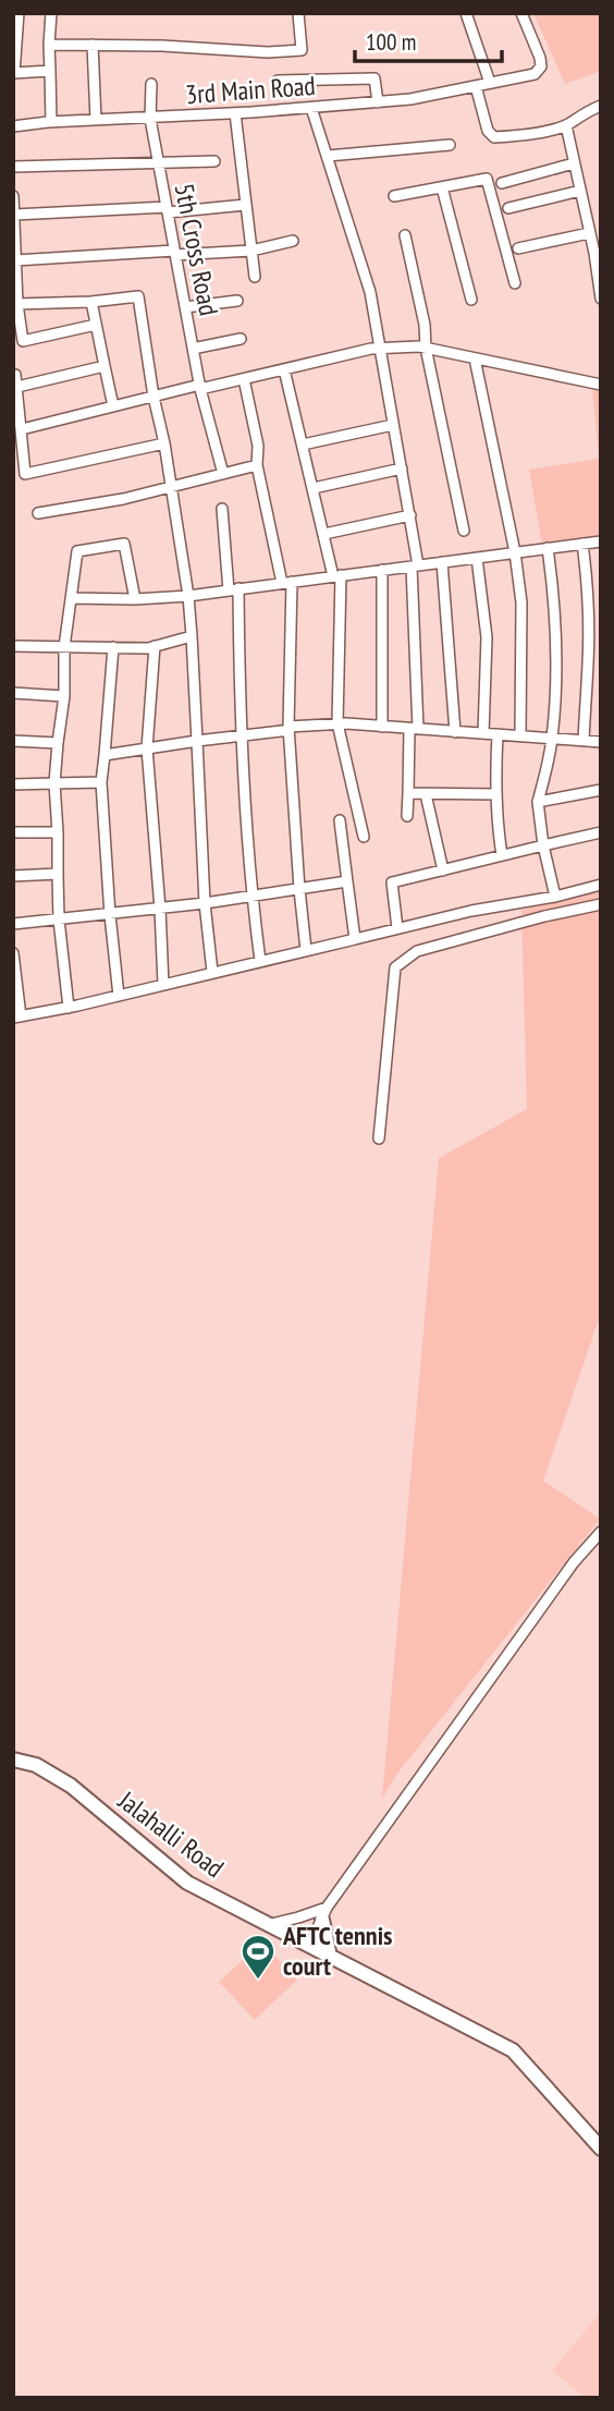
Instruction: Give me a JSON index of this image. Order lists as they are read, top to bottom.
{
  "streets": {
    "main road": ["Jalahalli Road"],
    "street": ["3rd Main Road", "5th Cross Road"]
  },
  "crossings": [
    ["3rd Main Road", "5th Cross Road"]
  ],
  "places": {
    "sports": ["AFTC tennis court"]
  },
  "scale_bar": "100 m"
}
